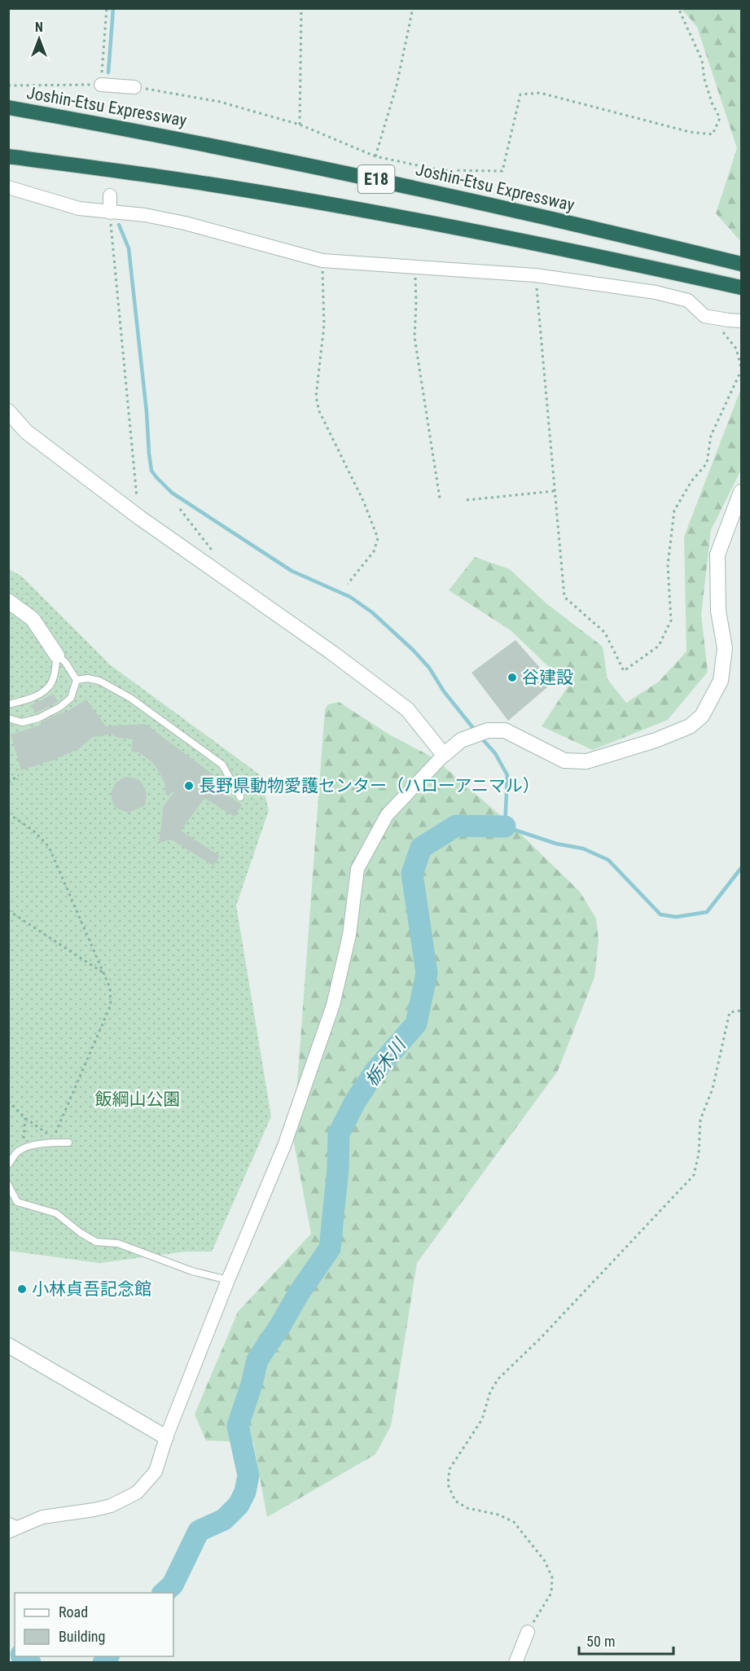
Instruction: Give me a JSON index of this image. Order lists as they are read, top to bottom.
{
  "streets": {
    "highway": ["Joshin-Etsu Expressway", "E18"]
  },
  "water": ["栃木川"],
  "parks": ["飯綱山公園"],
  "places": ["谷建設", "長野県動物愛護センター（ハローアニマル）", "小林貞吾記念館"],
  "legend": ["Road", "Building"],
  "scale_bar": "50 m",
  "north": "top"
}
